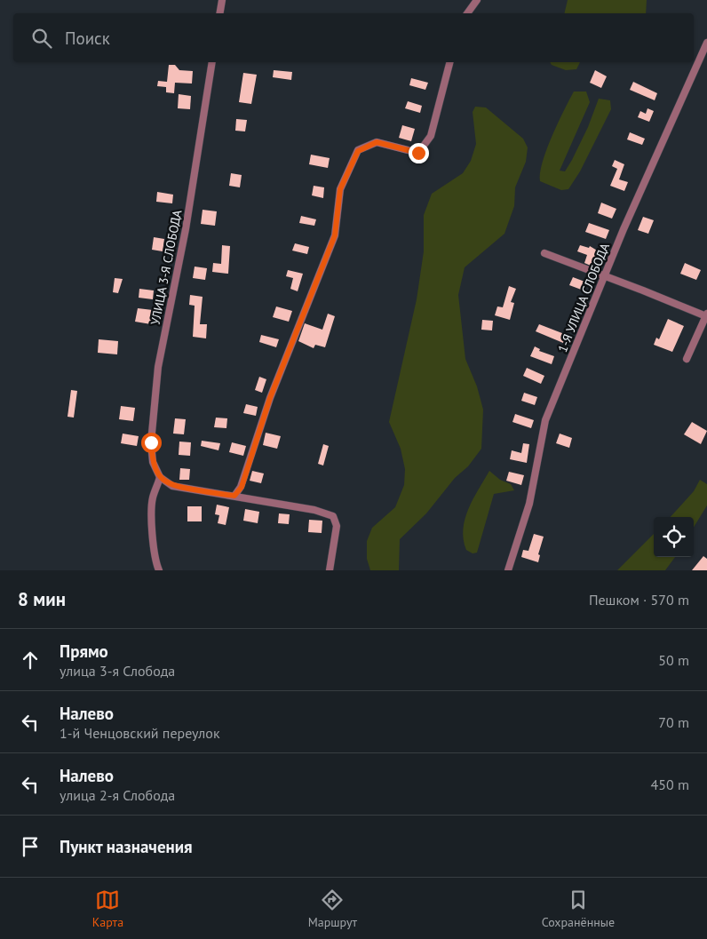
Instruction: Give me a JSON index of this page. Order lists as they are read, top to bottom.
{
  "streets": {
    "street": ["УЛИЦА 3-Я СЛОБОДА", "1-Я УЛИЦА СЛОБОДА"]
  },
  "page": {
    "search": "Поиск",
    "heading": ["8 мин", "Пешком · 570 m"],
    "list": [
      ["Прямо", "улица 3-я Слобода", "50 m"],
      ["Налево", "1-й Ченцовский переулок", "70 m"],
      ["Налево", "улица 2-я Слобода", "450 m"],
      "Пункт назначения"
    ],
    "nav": ["Карта", "Маршрут", "Сохранённые"]
  }
}
